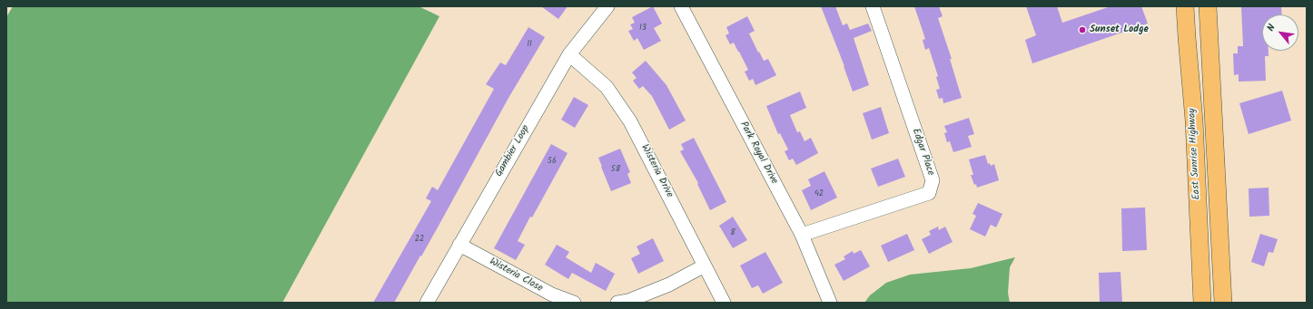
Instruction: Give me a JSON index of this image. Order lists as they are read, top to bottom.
{
  "streets": {
    "main road": ["East Sunrise Highway"],
    "street": [
      "Gambier Loop",
      "Edgar Place",
      "Park Royal Drive",
      "Wisteria Drive",
      "Wisteria Close"
    ]
  },
  "crossings": [
    ["Gambier Loop", "Wisteria Drive"],
    ["Gambier Loop", "Wisteria Close"],
    ["Edgar Place", "Park Royal Drive"]
  ],
  "places": ["Sunset Lodge"],
  "house_numbers": [
    "13",
    "11",
    "56",
    "58",
    "42",
    "8",
    "22"
  ],
  "north": "top left"
}
